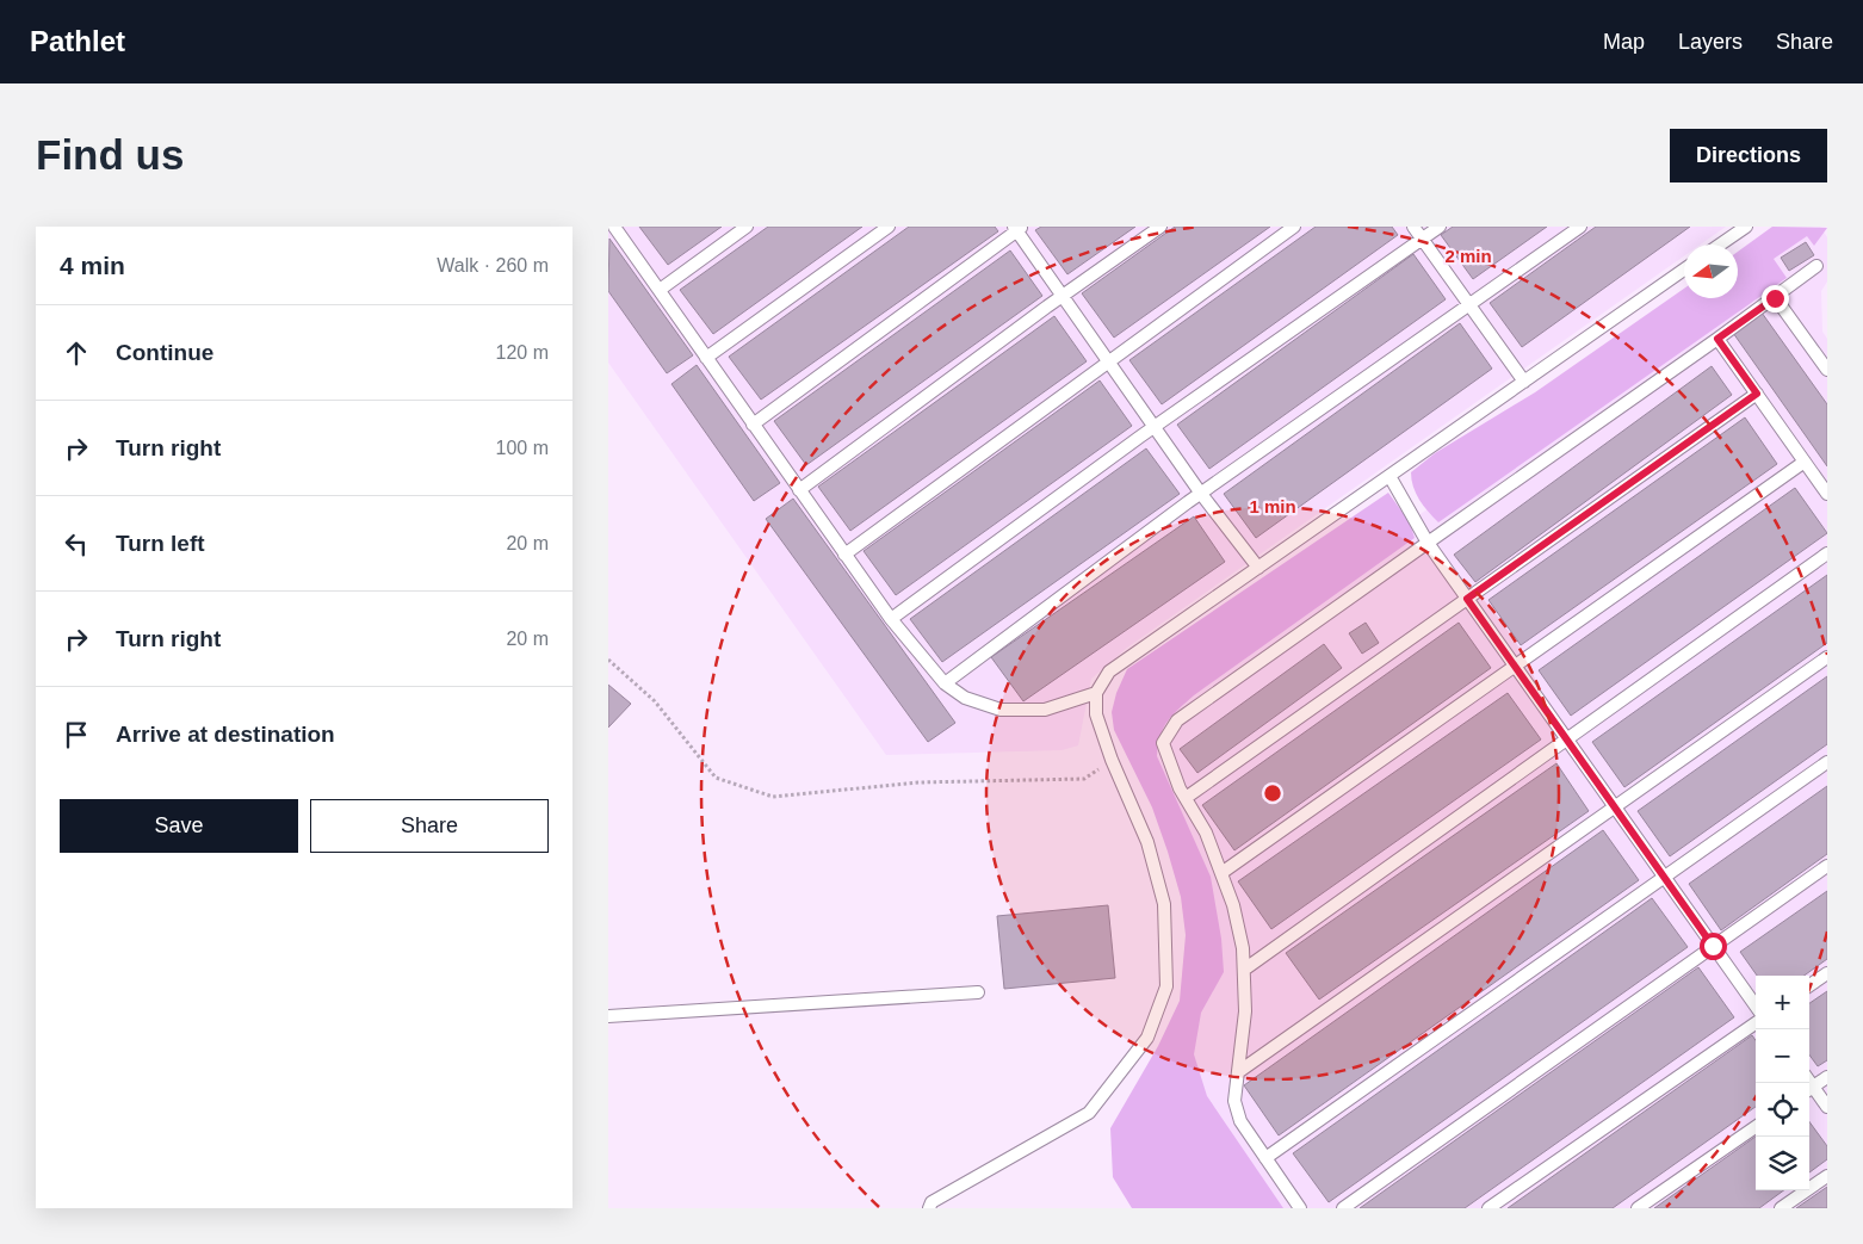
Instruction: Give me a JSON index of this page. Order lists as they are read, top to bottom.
{
  "north": "left",
  "page": {
    "header": "Pathlet",
    "nav": ["Map", "Layers", "Share"],
    "buttons": [
      "Directions",
      ["Save", "Share"]
    ],
    "title": "Find us",
    "heading": ["4 min", "Walk · 260 m"],
    "list": [
      ["Continue", "120 m"],
      ["Turn right", "100 m"],
      ["Turn left", "20 m"],
      ["Turn right", "20 m"],
      "Arrive at destination"
    ],
    "map_buttons": ["+", "−"]
  },
  "rings": ["2 min", "1 min"]
}
